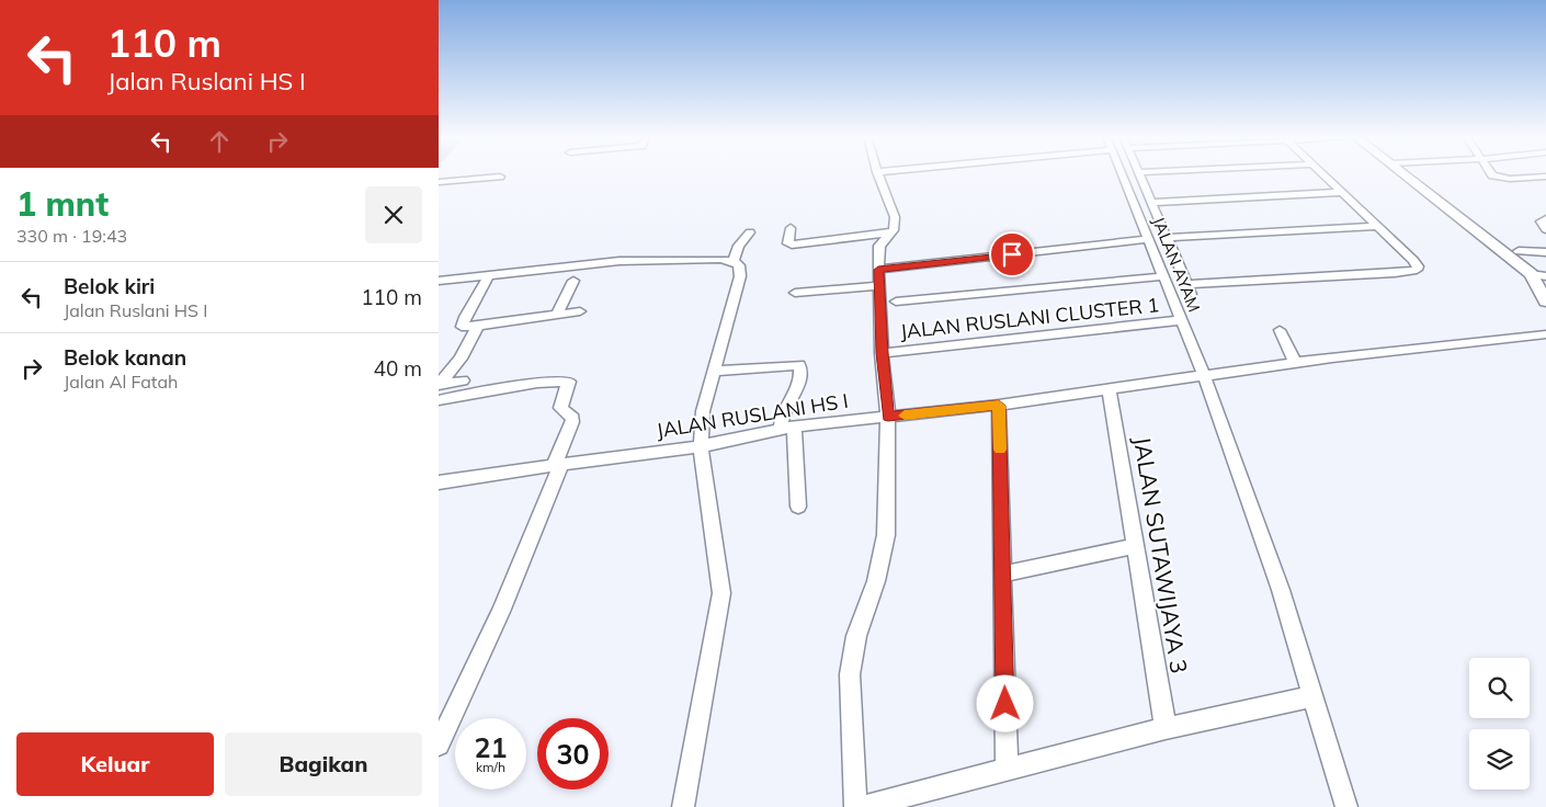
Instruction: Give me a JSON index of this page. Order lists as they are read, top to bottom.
{
  "streets": {
    "street": [
      "JALAN AYAM",
      "JALAN RUSLANI CLUSTER 1",
      "JALAN RUSLANI HS I",
      "JALAN SUTAWIJAYA 3"
    ]
  },
  "crossings": [
    ["JALAN AYAM", "JALAN RUSLANI CLUSTER 1"],
    ["JALAN AYAM", "JALAN RUSLANI HS I"],
    ["JALAN RUSLANI HS I", "JALAN SUTAWIJAYA 3"]
  ],
  "page": {
    "turn": ["110 m", "Jalan Ruslani HS I"],
    "heading": ["1 mnt", "330 m · 19:43"],
    "list": [
      {
        "name": "Belok kiri",
        "note": "Jalan Ruslani HS I",
        "value": "110 m"
      },
      {
        "name": "Belok kanan",
        "note": "Jalan Al Fatah",
        "value": "40 m"
      }
    ],
    "speed": "21 km/h",
    "limit": "30",
    "buttons": ["Keluar", "Bagikan"]
  }
}
